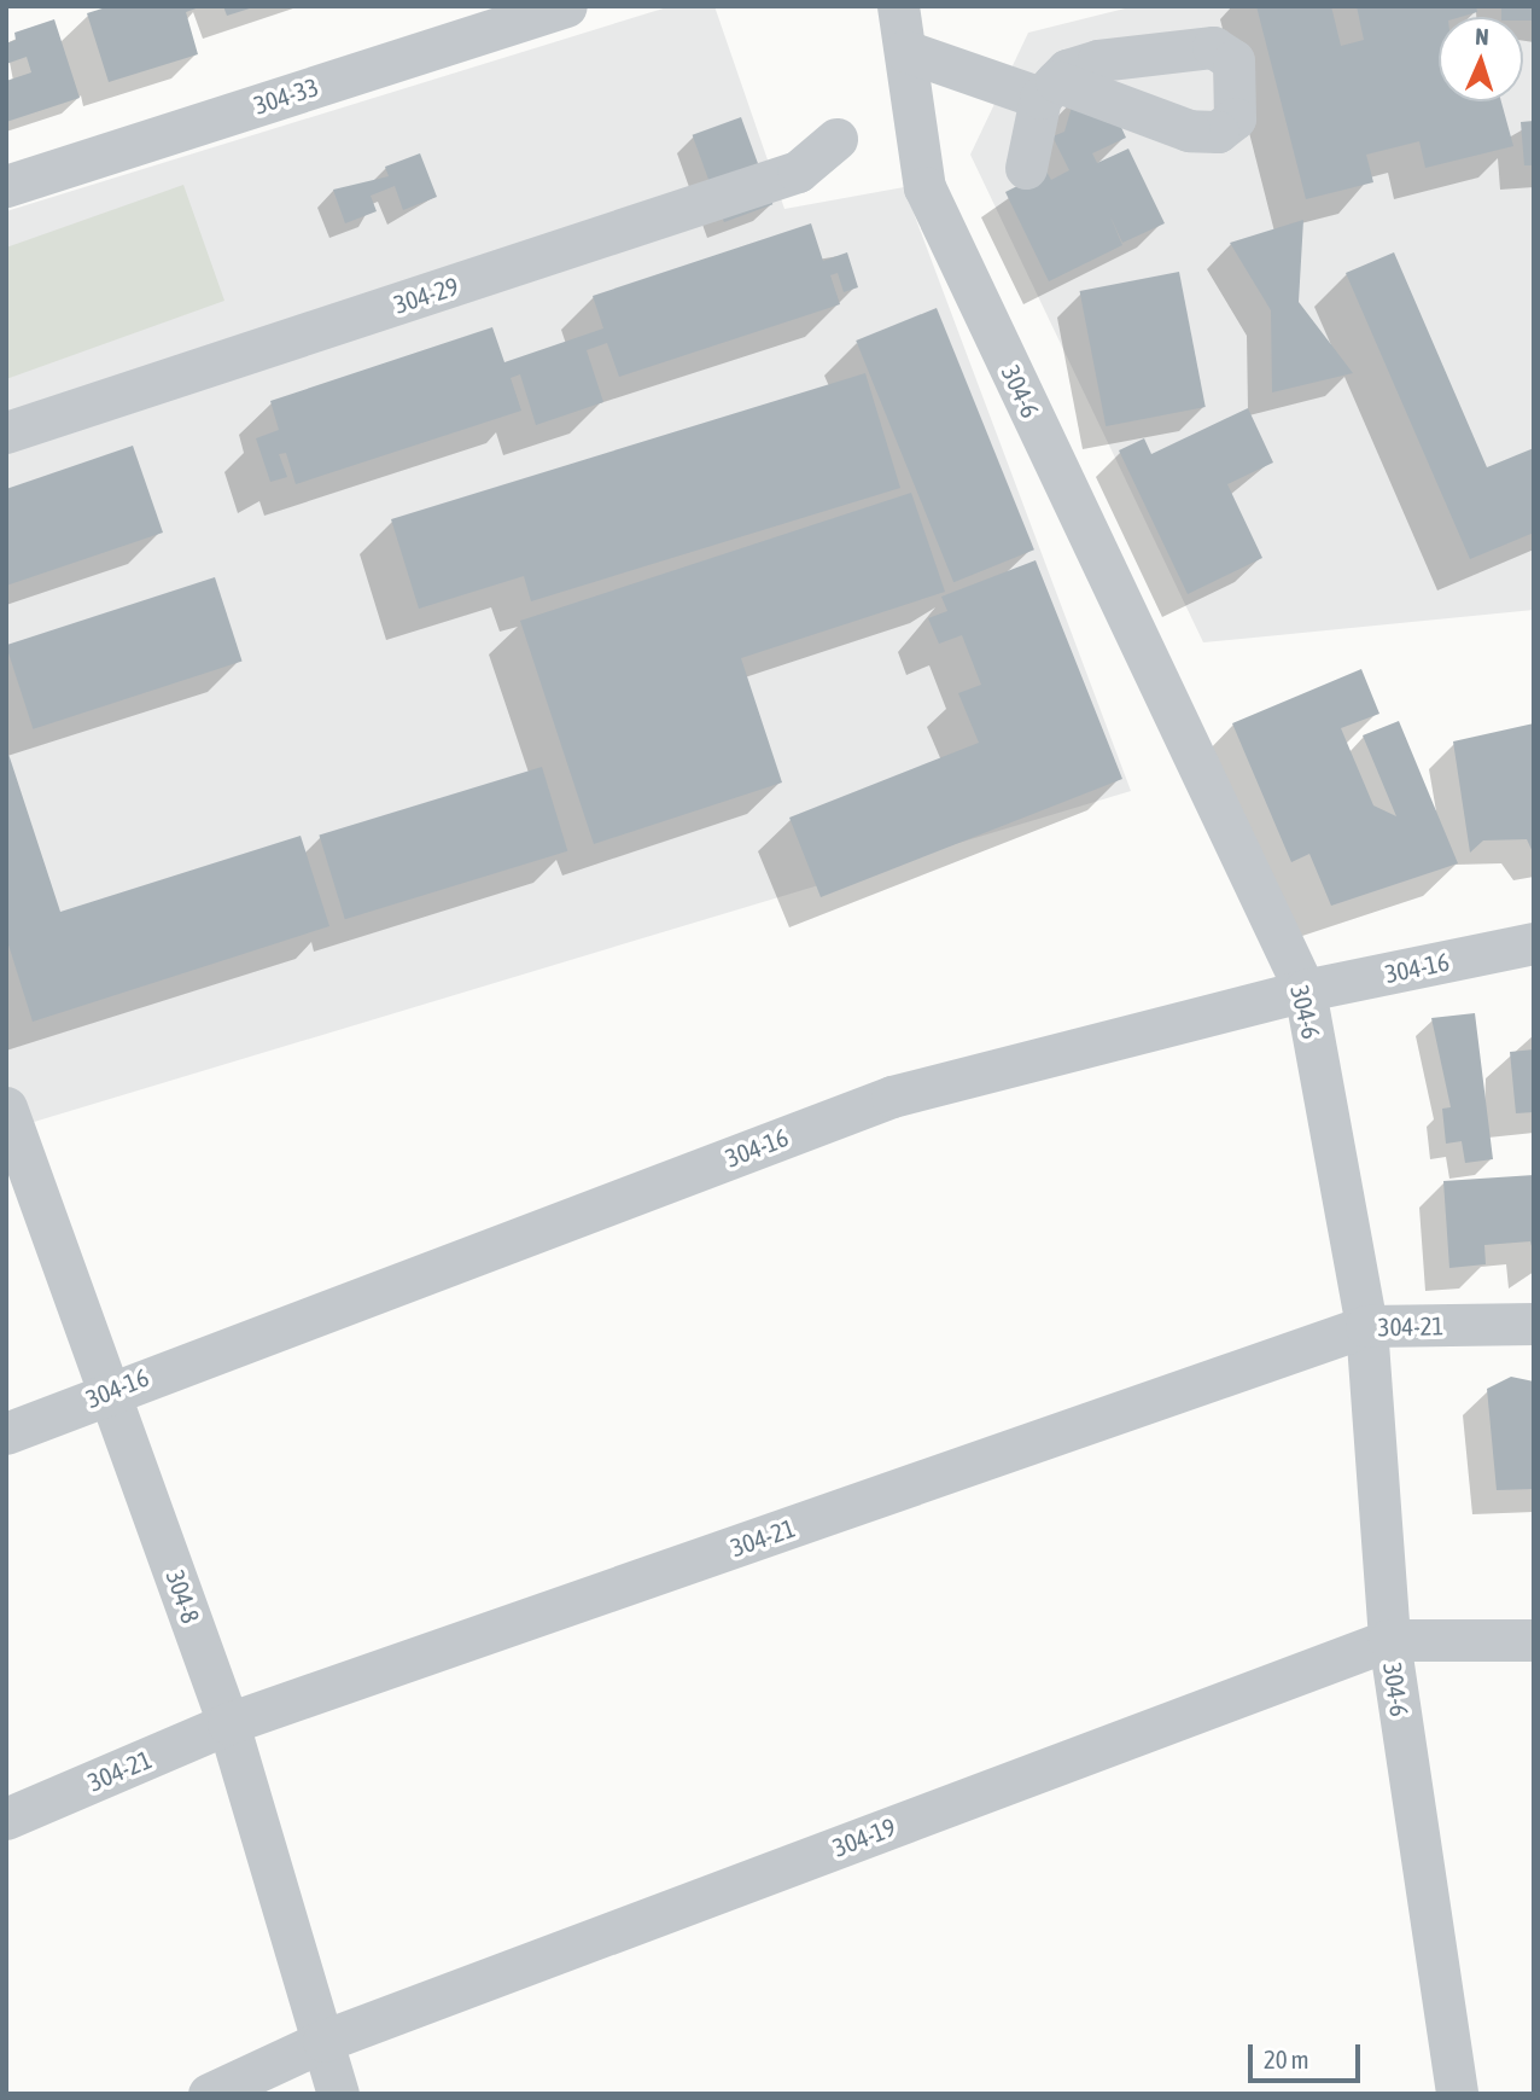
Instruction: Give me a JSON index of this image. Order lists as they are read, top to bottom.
{
  "streets": {
    "street": [
      "304-33",
      "304-29",
      "304-6",
      "304-16",
      "304-21",
      "304-8",
      "304-19"
    ]
  },
  "crossings": [
    ["304-6", "304-16"],
    ["304-6", "304-21"],
    ["304-6", "304-19"],
    ["304-16", "304-8"],
    ["304-21", "304-8"],
    ["304-8", "304-19"]
  ],
  "scale_bar": "20 m",
  "north": "top"
}
